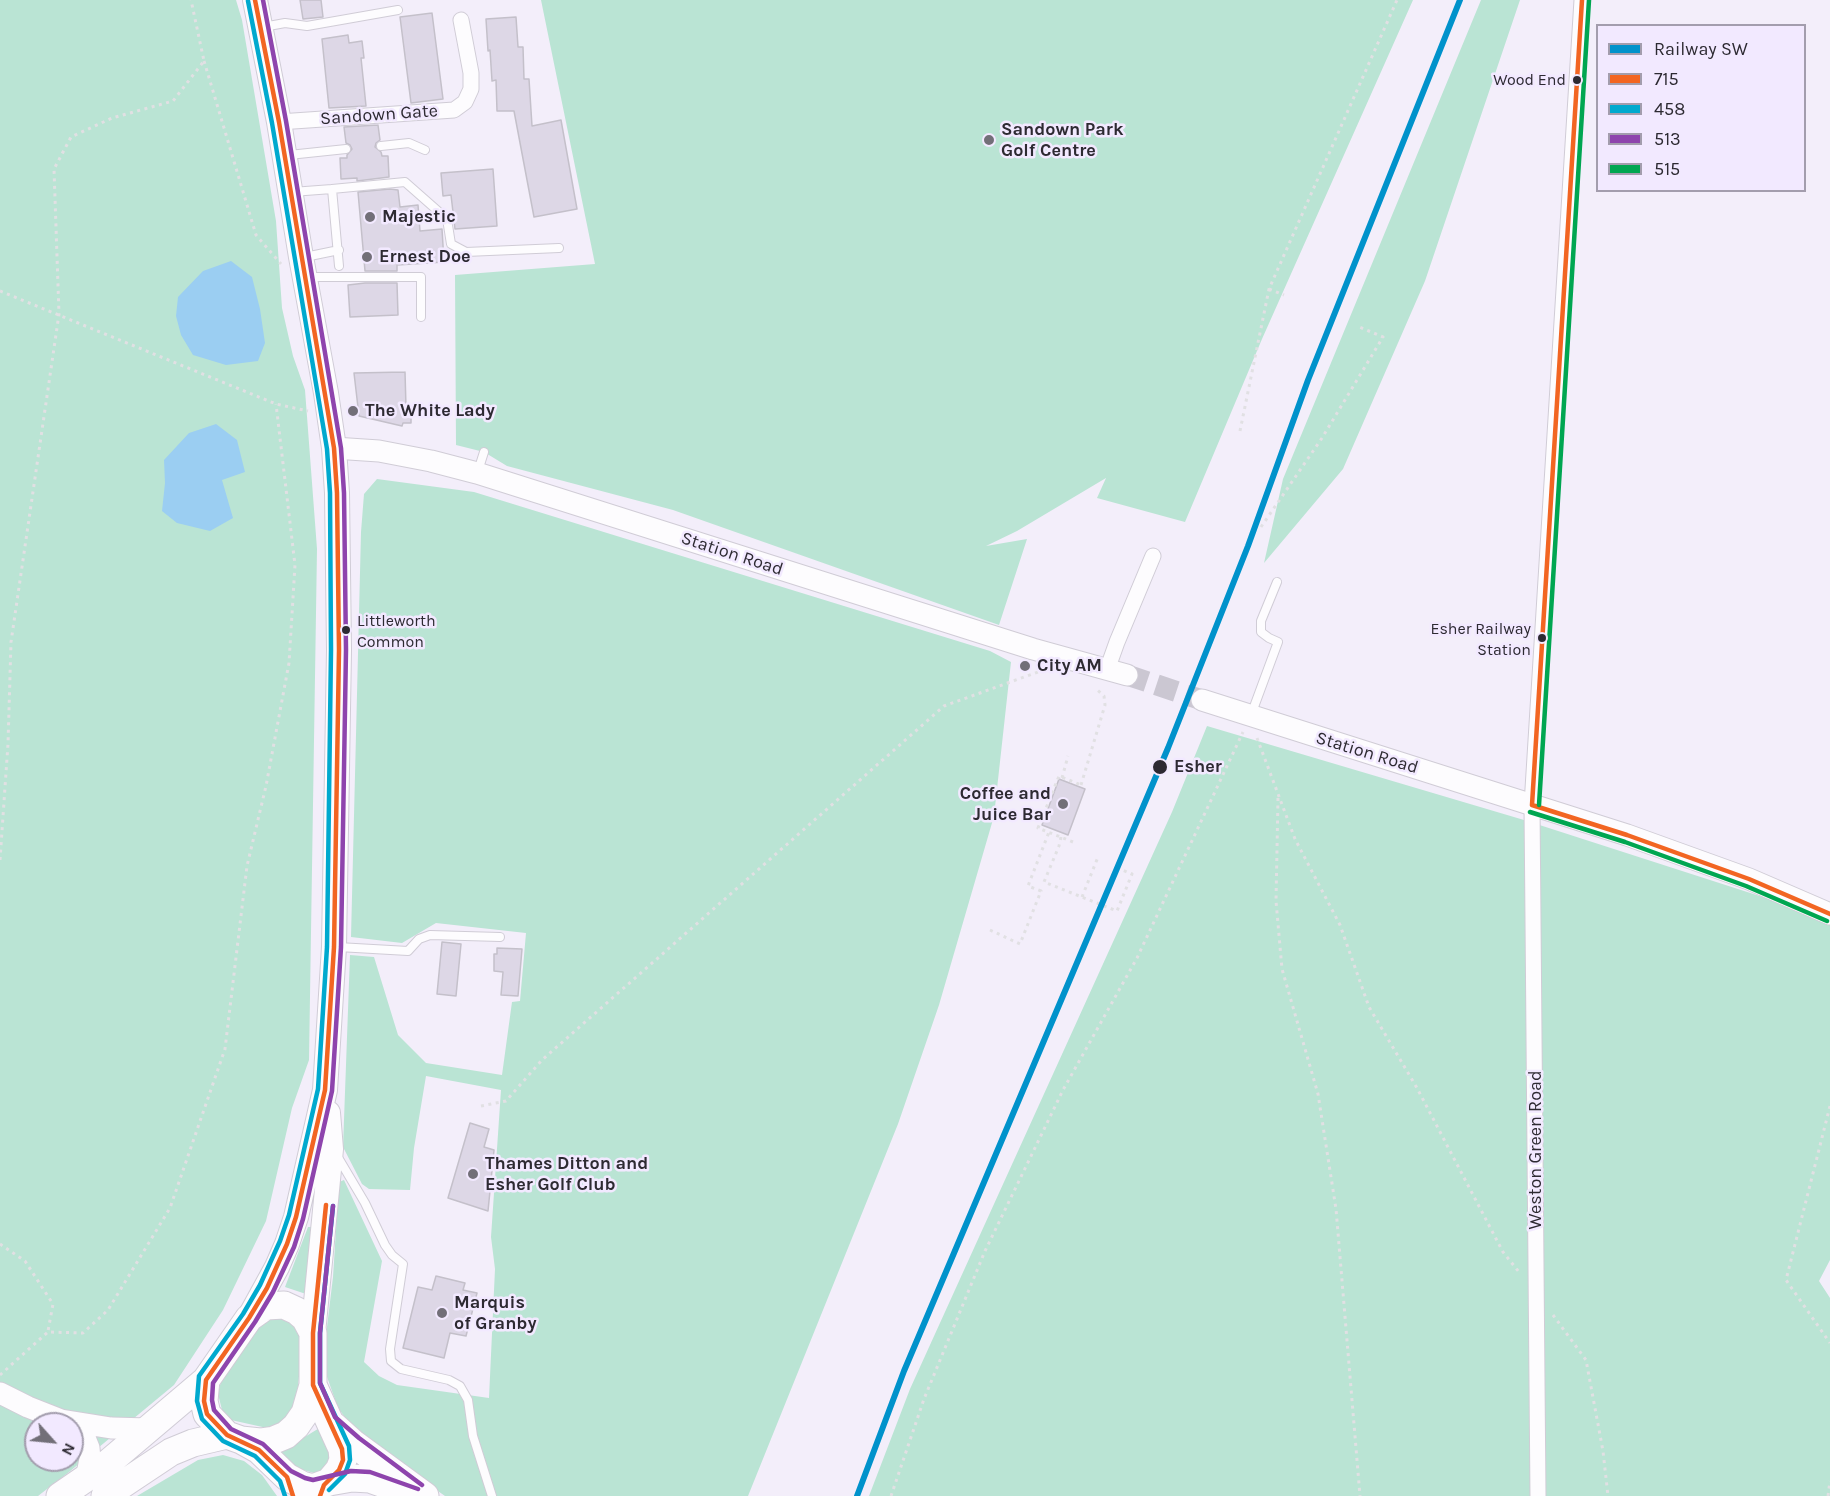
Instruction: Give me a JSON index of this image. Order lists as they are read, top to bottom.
{
  "streets": {
    "main road": ["Station Road"],
    "street": ["Sandown Gate", "Weston Green Road"]
  },
  "crossings": [
    ["Station Road", "Weston Green Road"]
  ],
  "places": [
    "Wood End",
    "Sandown Park Golf Centre",
    "Majestic",
    "Ernest Doe",
    "The White Lady",
    "Littleworth Common",
    "Esher Railway Station",
    "City AM",
    "Esher",
    "Coffee and Juice Bar",
    "Thames Ditton and Esher Golf Club",
    "Marquis of Granby"
  ],
  "lines": [
    "rail line SW",
    "transit line 715",
    "transit line 513",
    "transit line 515",
    "transit line 458"
  ],
  "legend": [
    "Railway SW",
    "715",
    "458",
    "513",
    "515"
  ],
  "north": "bottom right"
}
